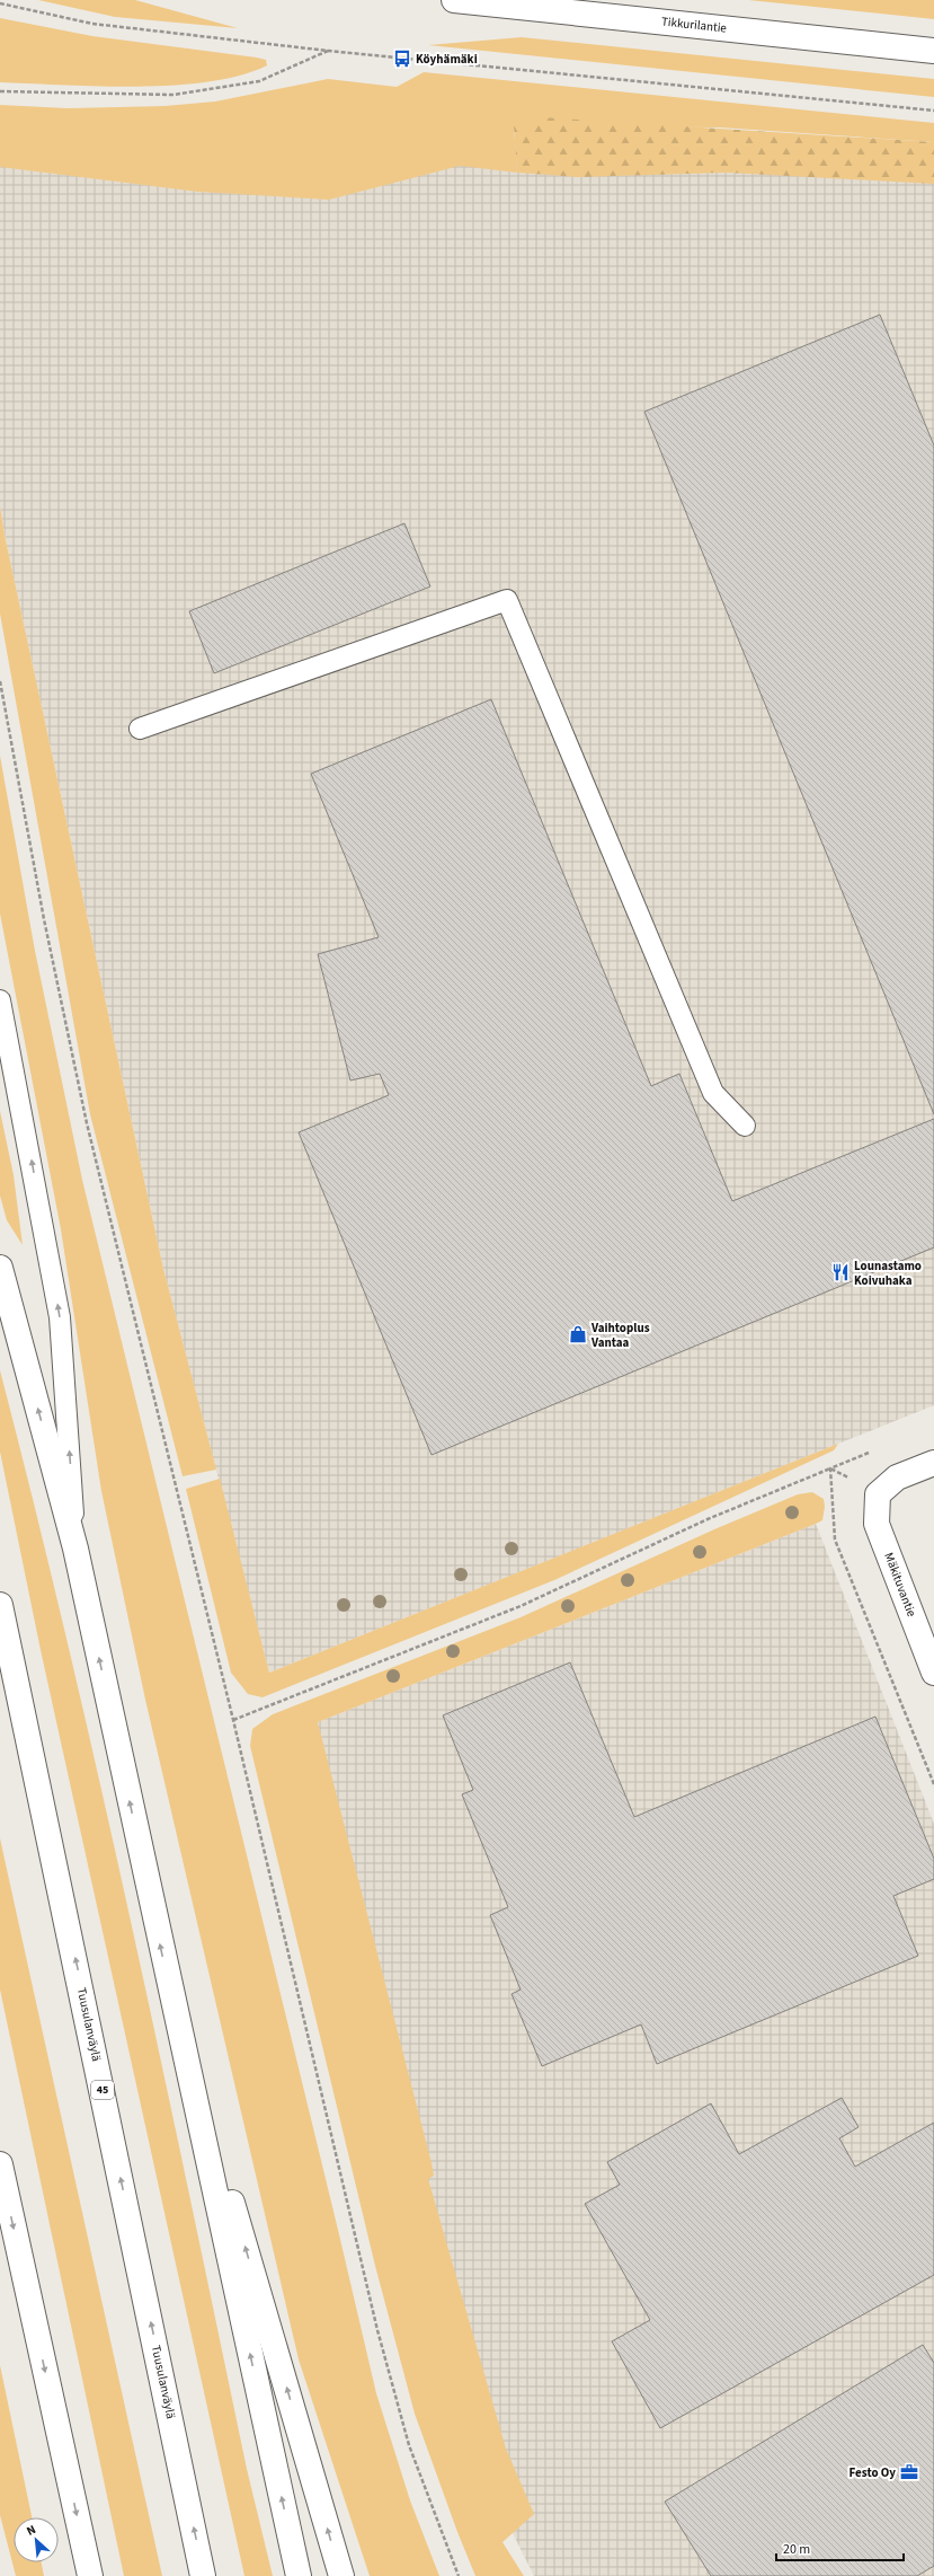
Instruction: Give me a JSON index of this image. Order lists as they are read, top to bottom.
{
  "streets": {
    "main road": [
      "Tikkurilantie",
      "Mäkituvantie",
      "Tuusulanväylä",
      "45"
    ]
  },
  "places": {
    "bus stop": ["Köyhämäki"],
    "restaurant": ["Lounastamo Koivuhaka"],
    "shop": ["Vaihtoplus Vantaa"],
    "office": ["Festo Oy"]
  },
  "scale_bar": "20 m",
  "north": "top left"
}
